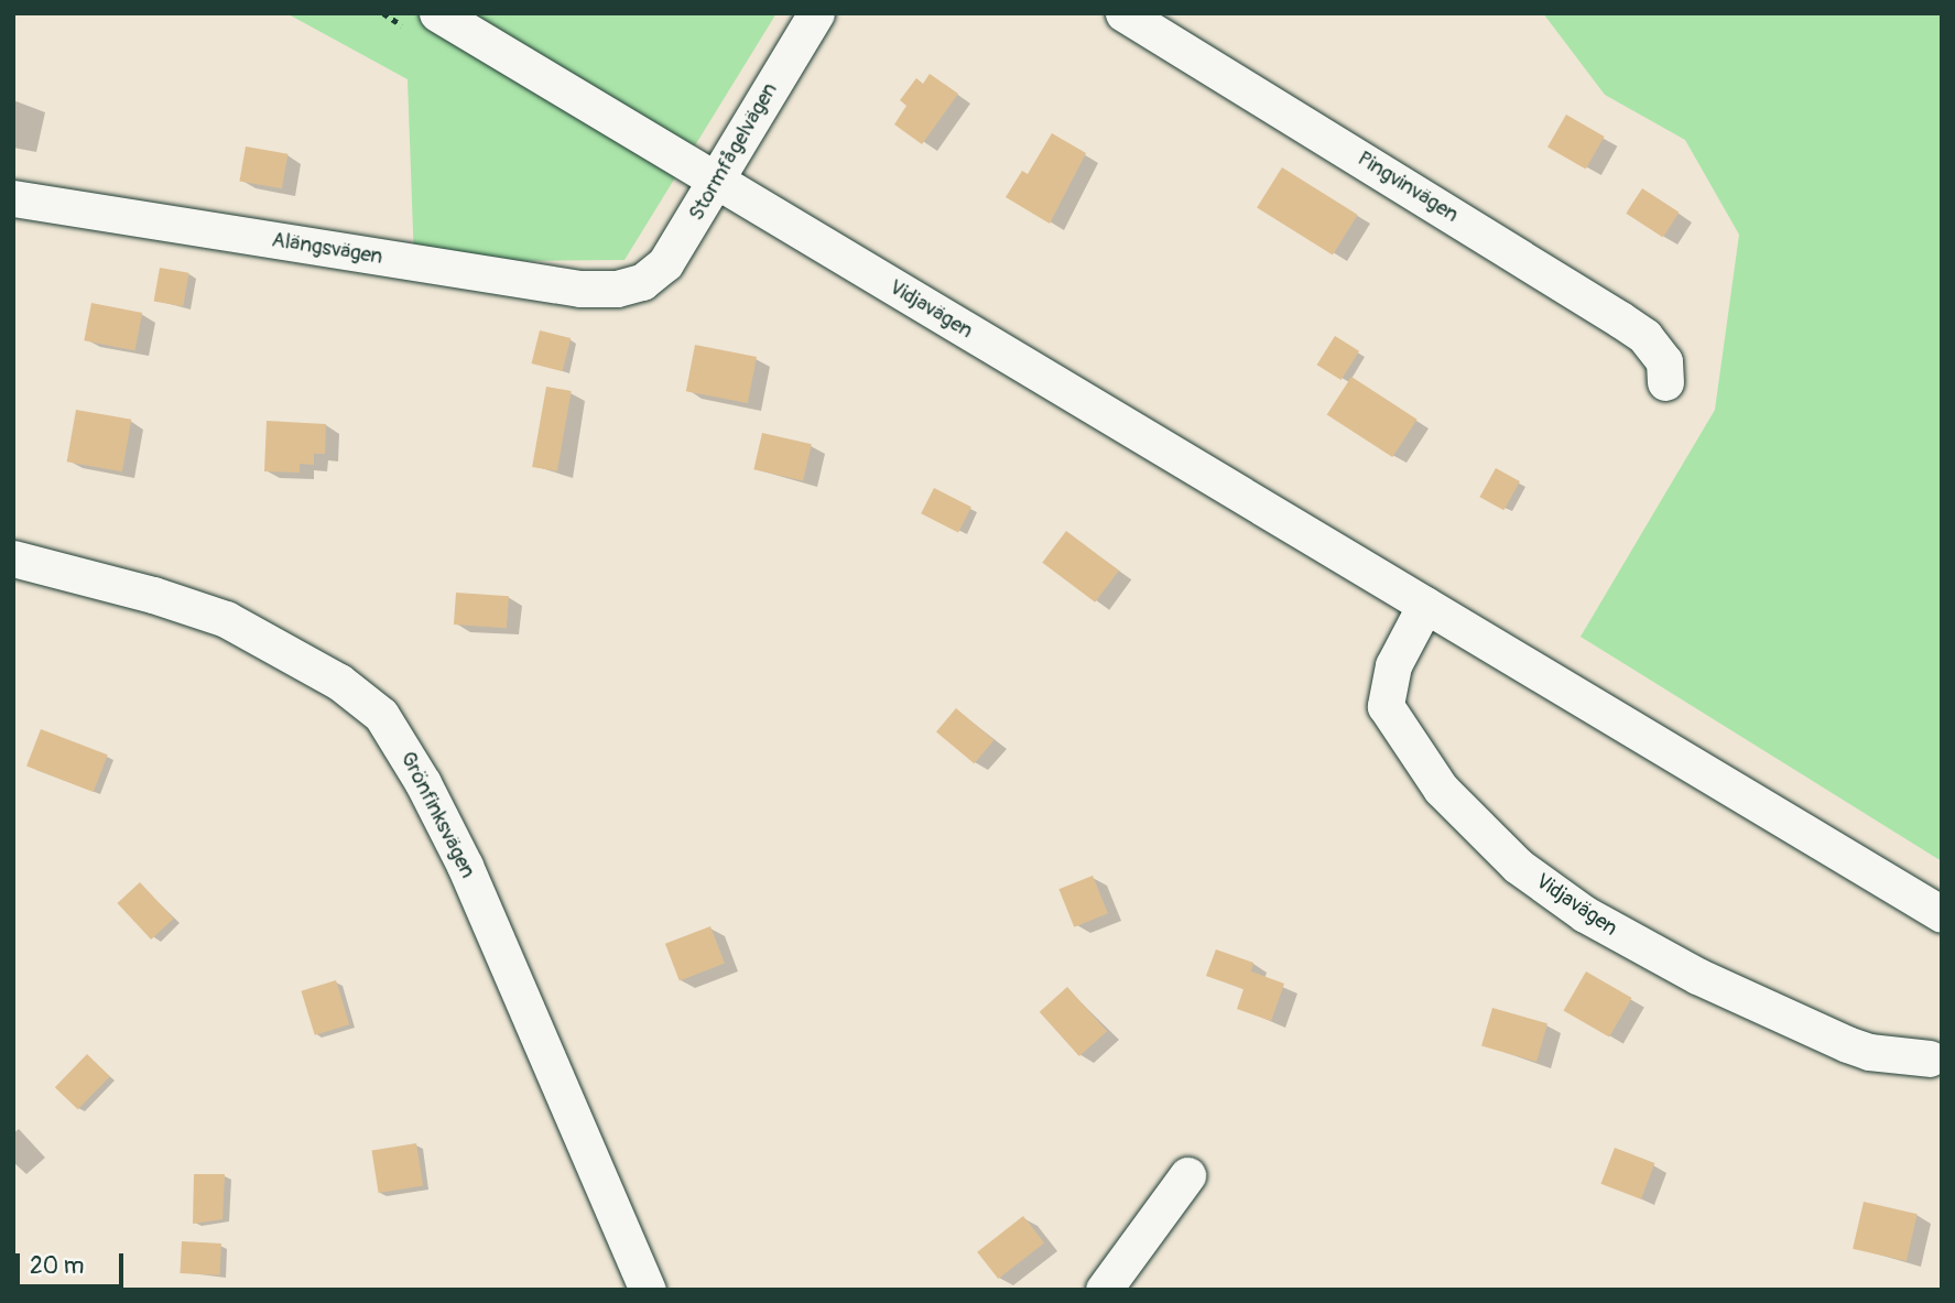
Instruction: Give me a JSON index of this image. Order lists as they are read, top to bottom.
{
  "streets": {
    "street": [
      "Stormfågelvägen",
      "Pingvinvägen",
      "Alängsvägen",
      "Vidjavägen",
      "Grönfinksvägen"
    ]
  },
  "crossings": [
    ["Stormfågelvägen", "Alängsvägen"],
    ["Stormfågelvägen", "Vidjavägen"]
  ],
  "scale_bar": "20 m"
}
